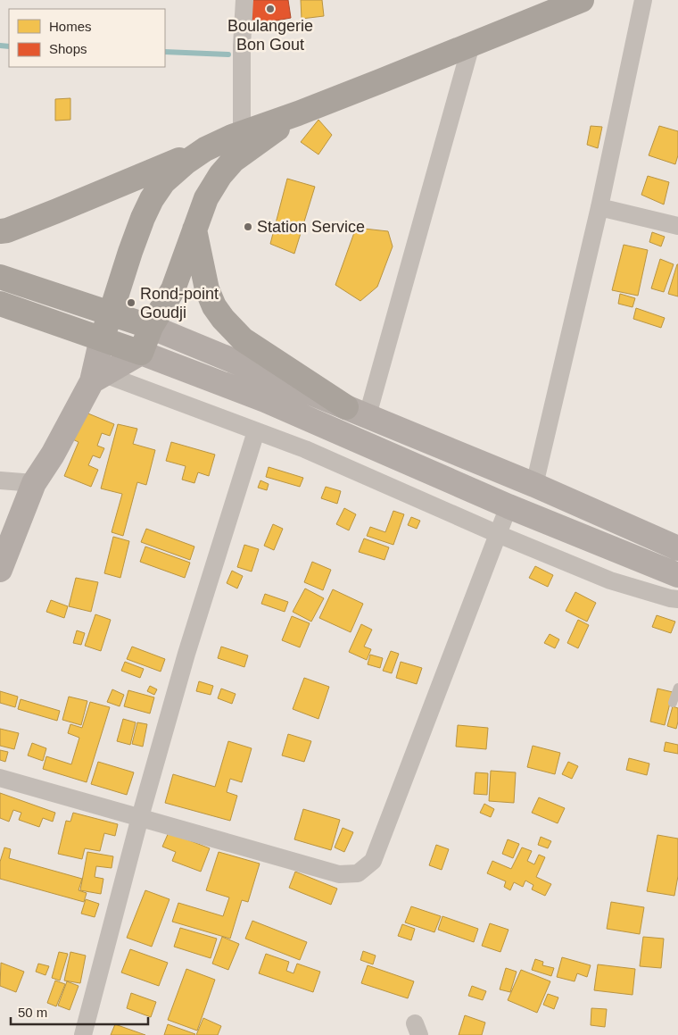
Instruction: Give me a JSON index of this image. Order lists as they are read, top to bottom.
{
  "places": ["Boulangerie Bon Gout", "Station Service", "Rond-point Goudji"],
  "legend": ["Homes", "Shops"],
  "scale_bar": "50 m"
}
